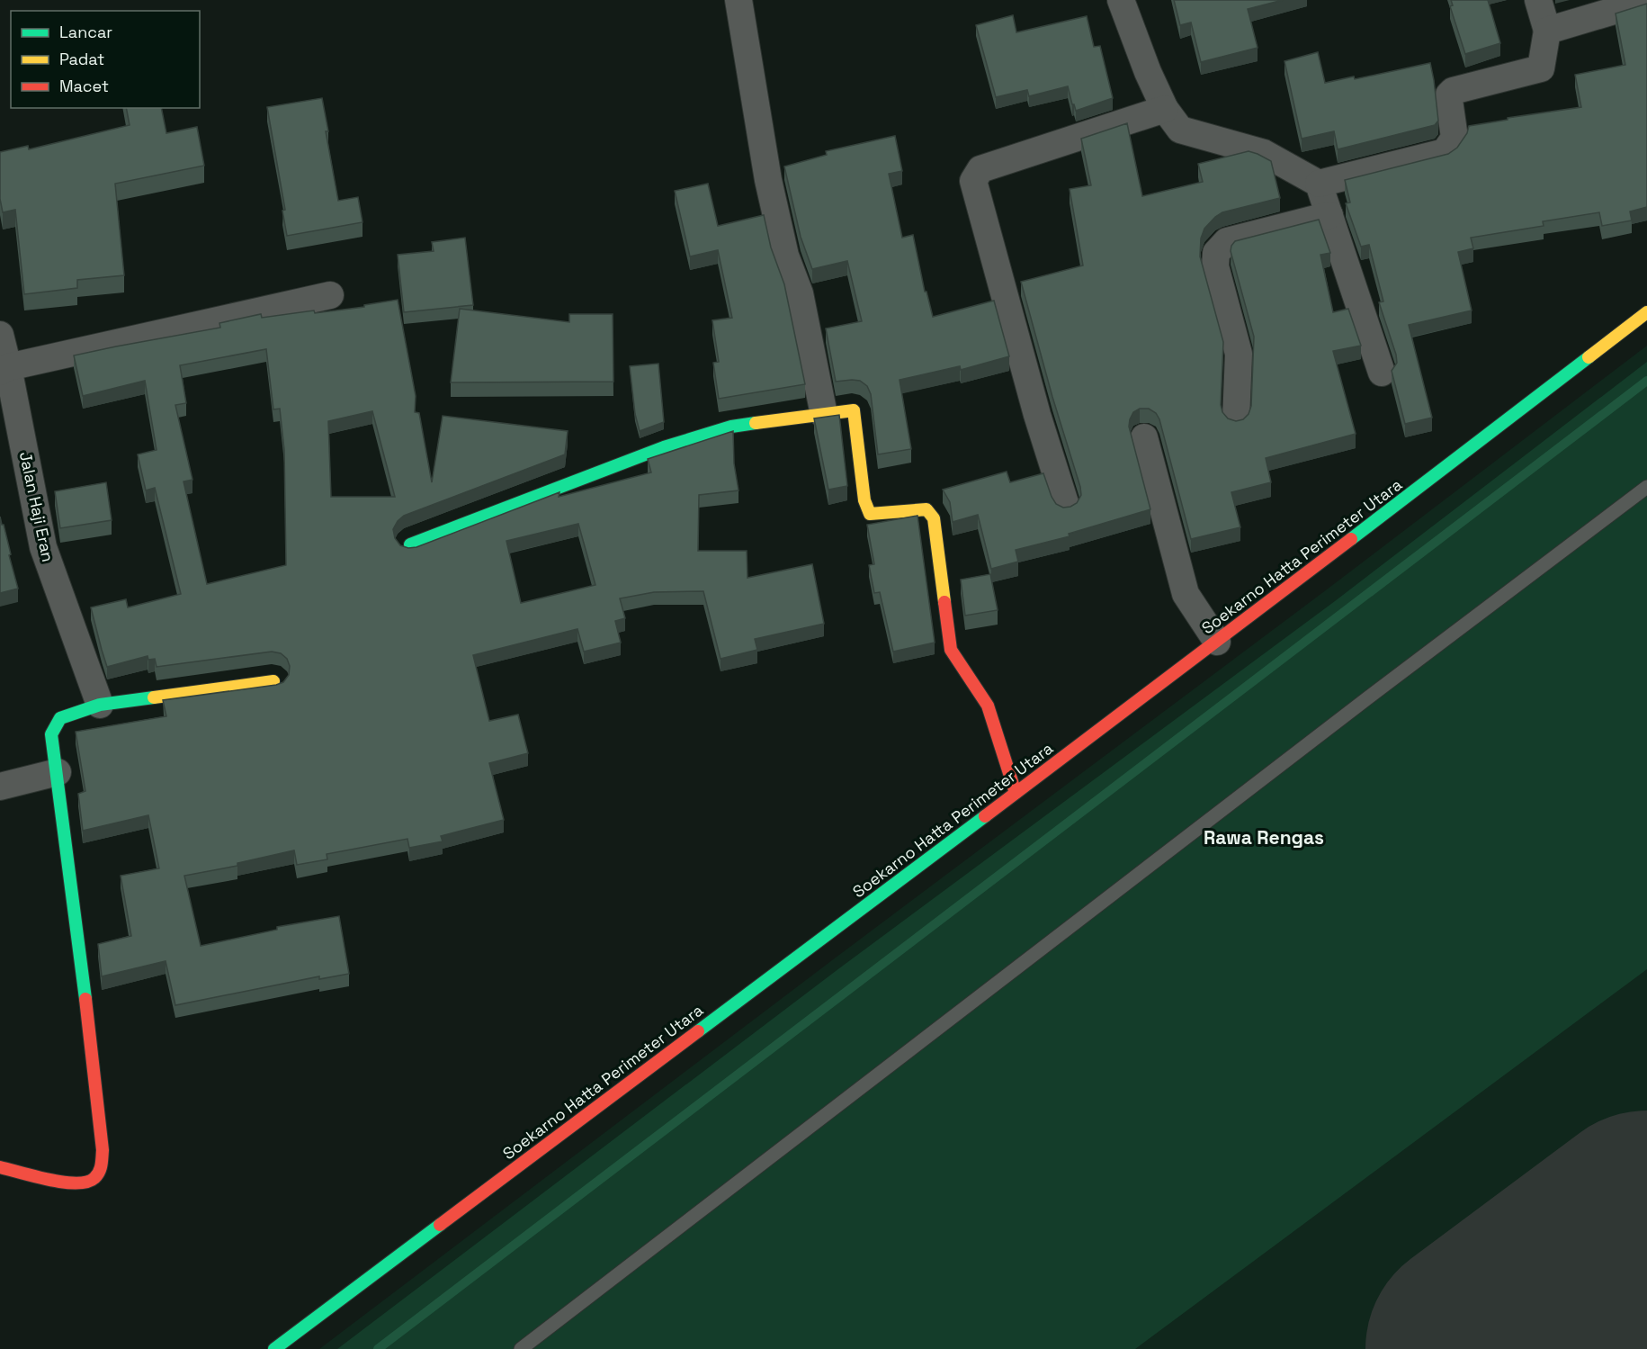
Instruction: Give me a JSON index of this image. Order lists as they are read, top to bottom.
{
  "streets": {
    "street": ["Jalan Haji Eran", "Soekarno Hatta Perimeter Utara"]
  },
  "districts": ["Rawa Rengas"],
  "legend": ["Lancar", "Padat", "Macet"]
}
